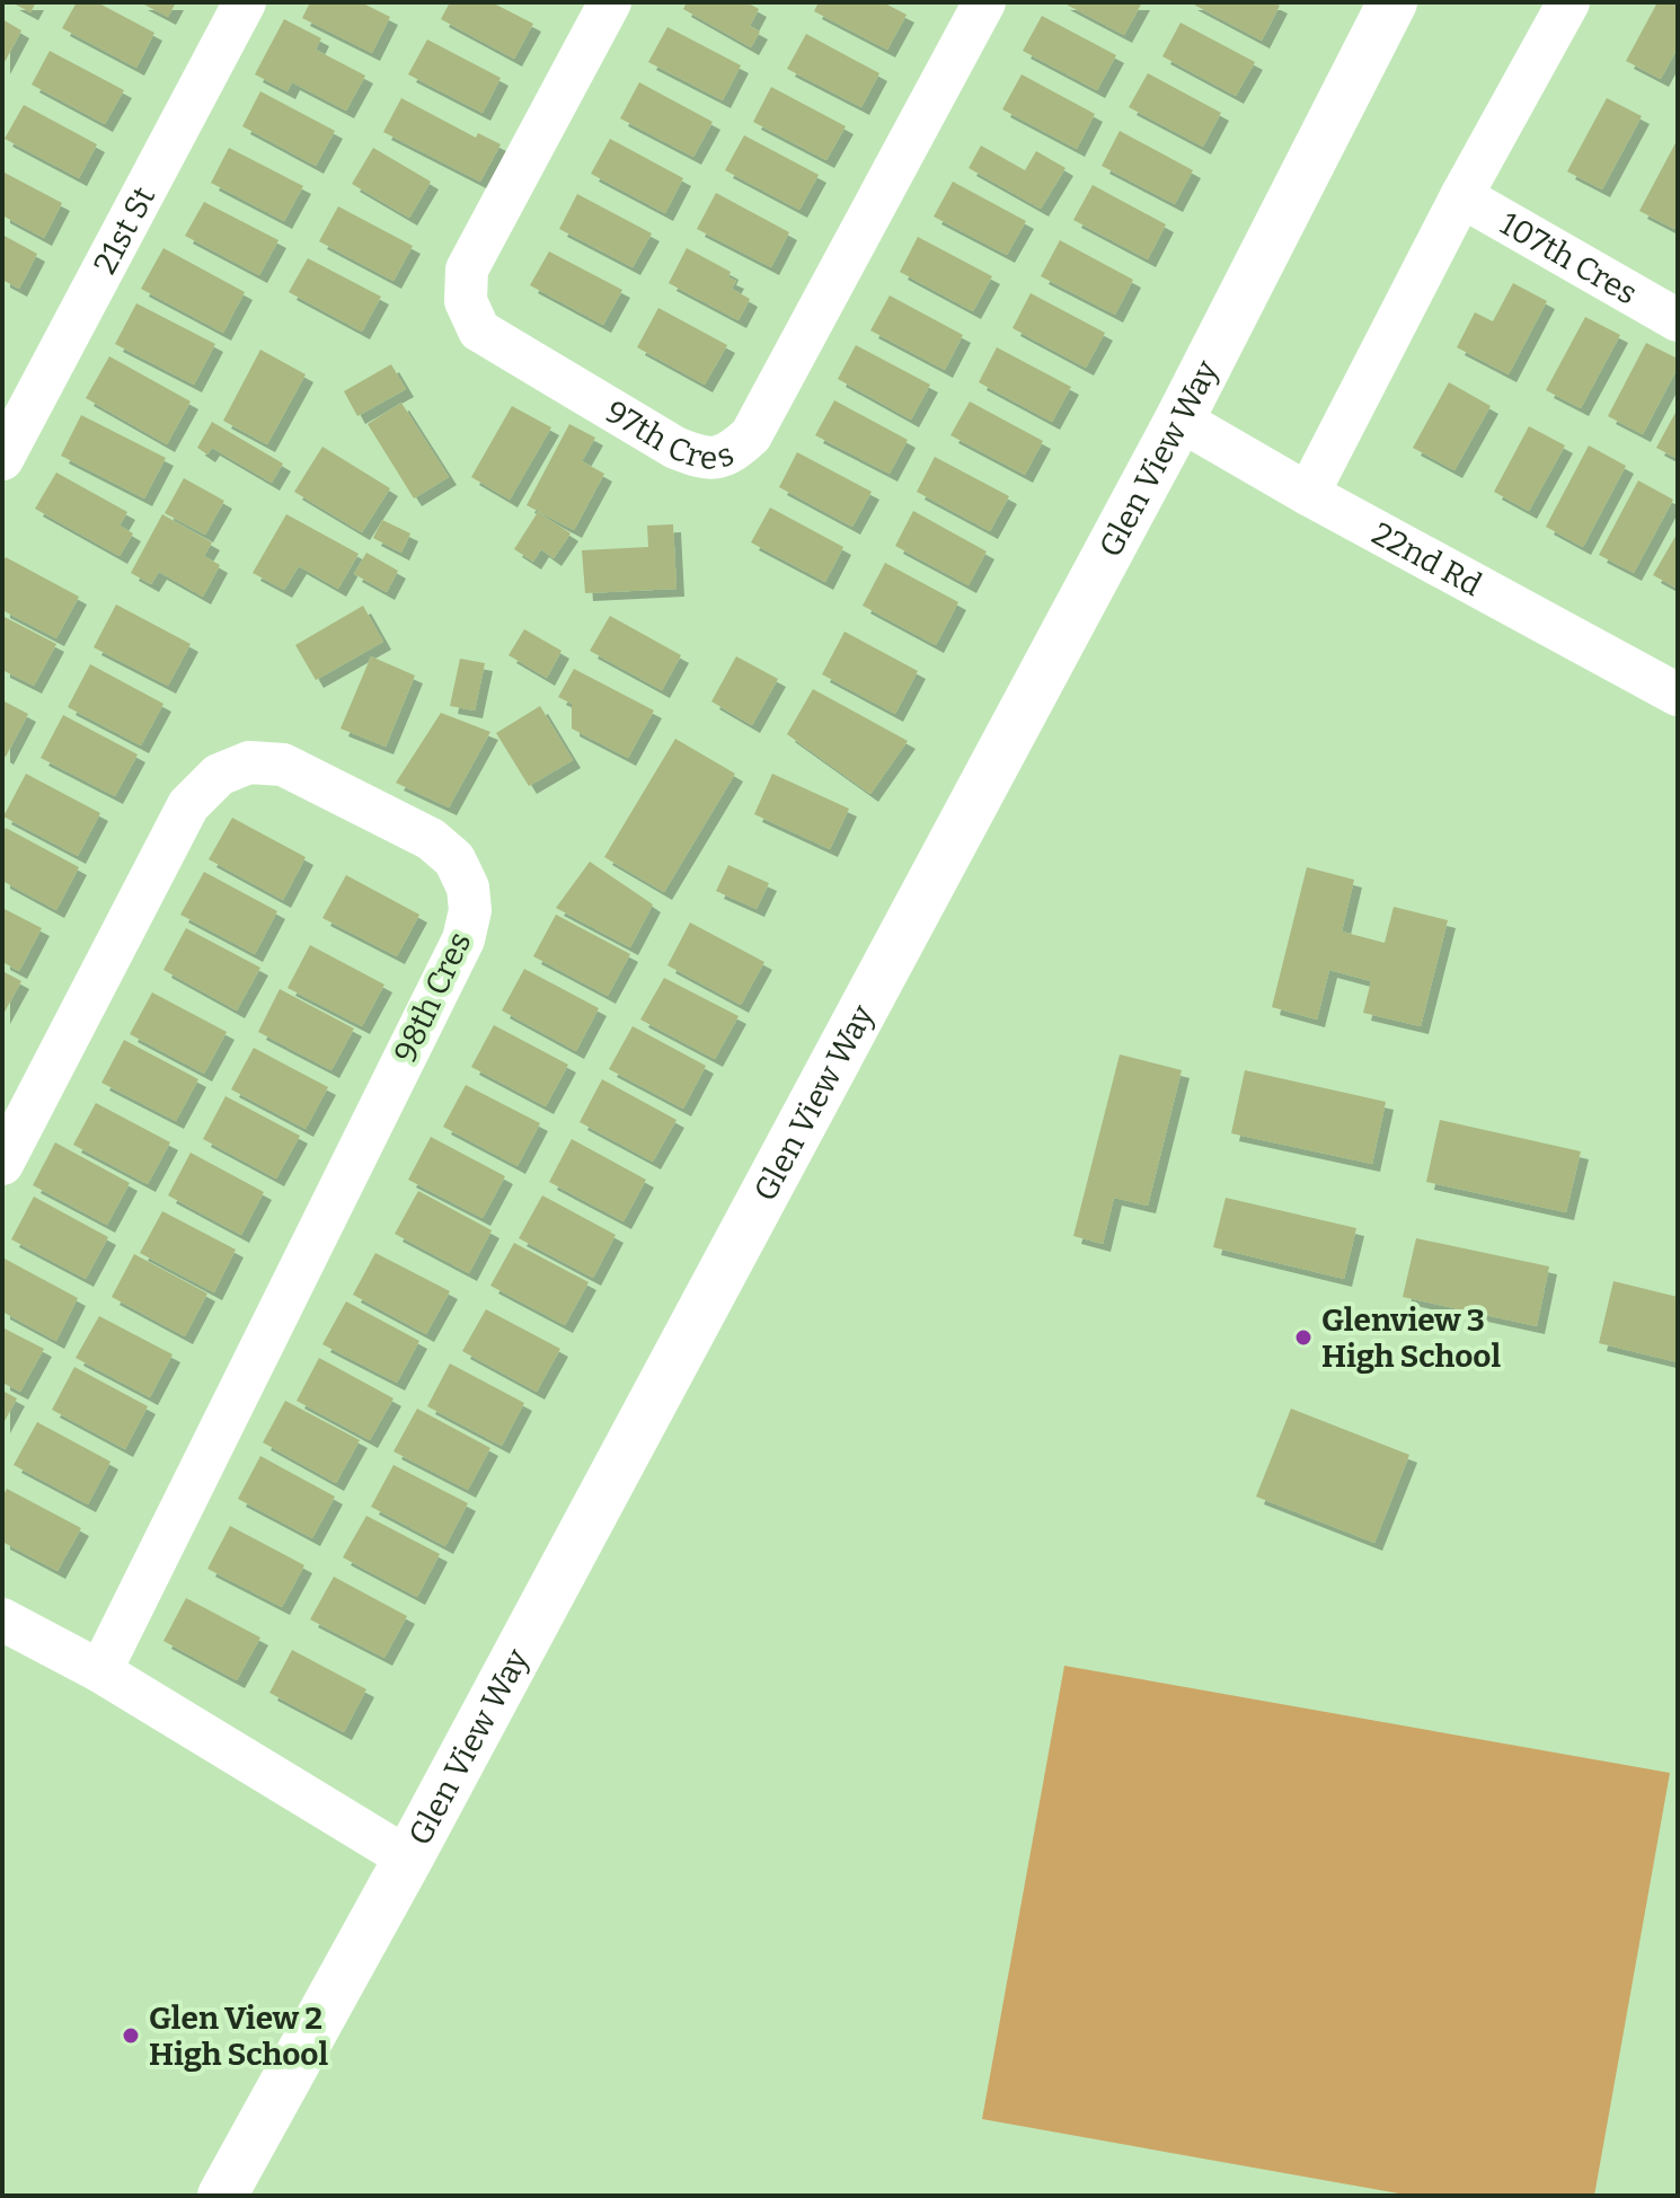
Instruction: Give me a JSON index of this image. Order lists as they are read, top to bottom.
{
  "streets": {
    "street": [
      "21st St",
      "107th Cres",
      "97th Cres",
      "Glen View Way",
      "22nd Rd",
      "98th Cres"
    ]
  },
  "crossings": [
    ["Glen View Way", "22nd Rd"]
  ],
  "places": ["Glenview 3 High School", "Glen View 2 High School"]
}
